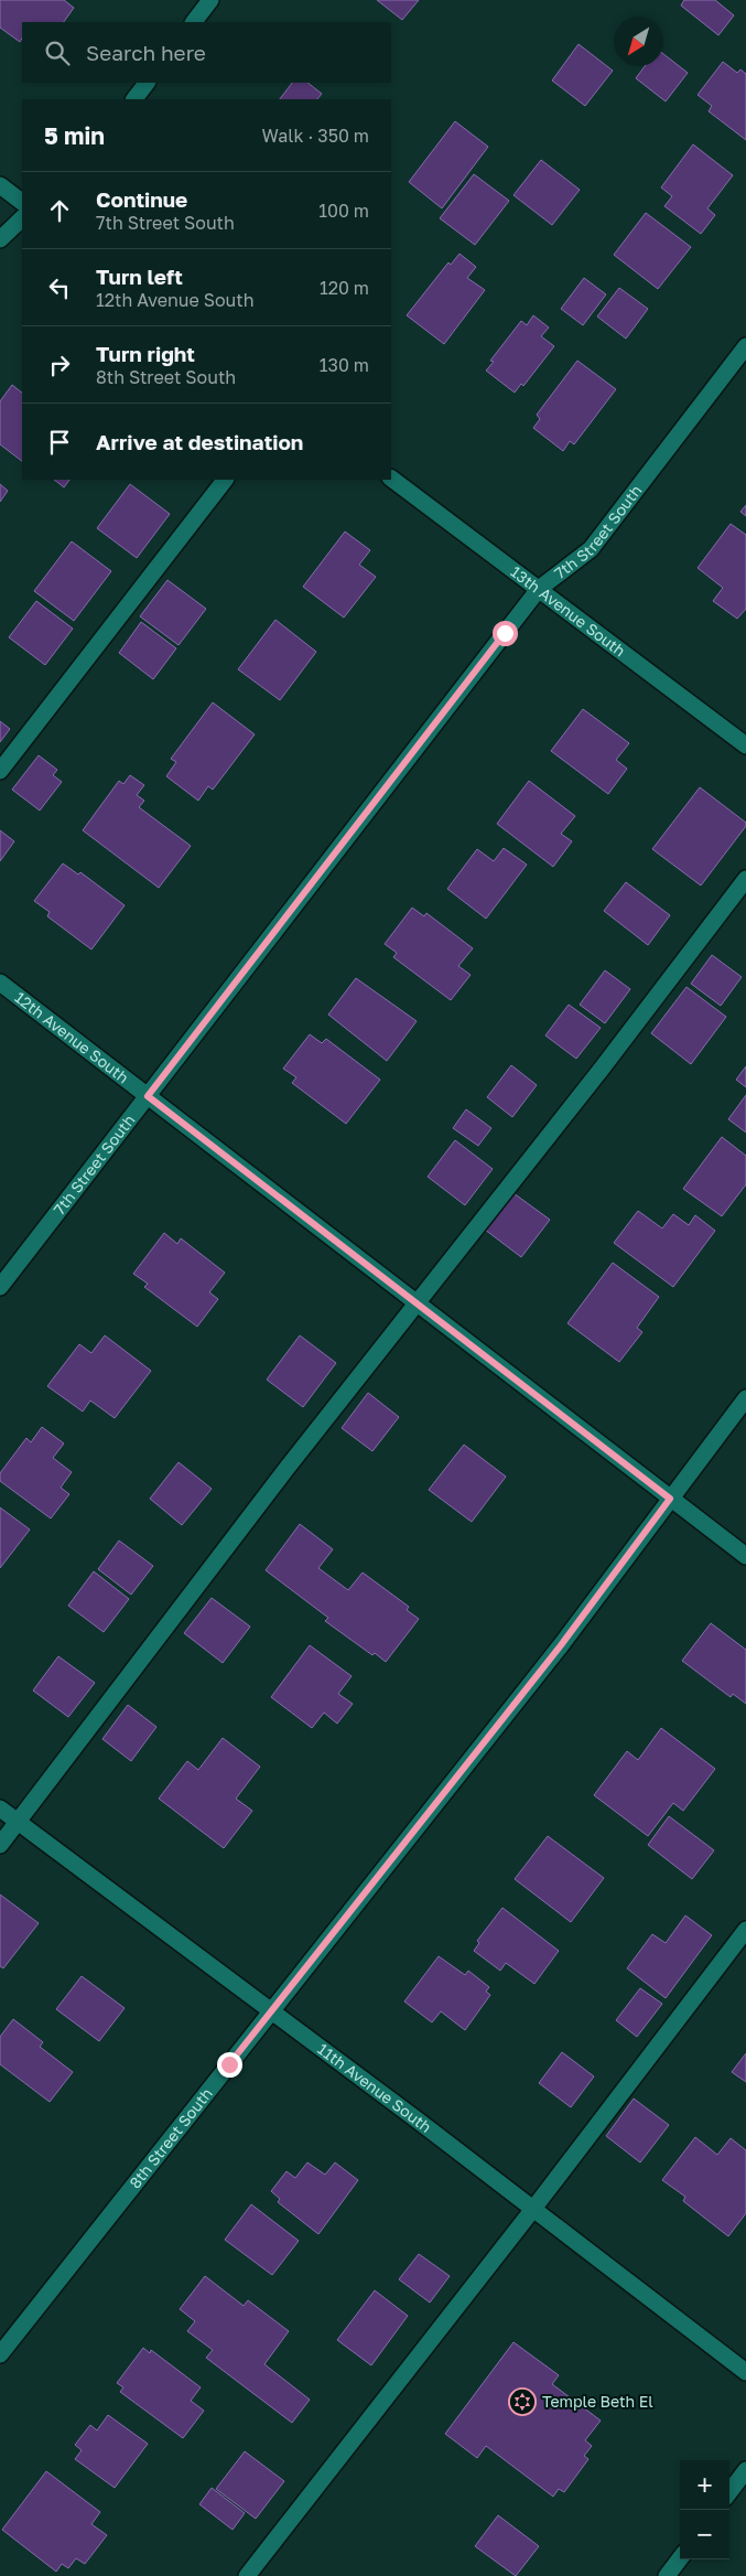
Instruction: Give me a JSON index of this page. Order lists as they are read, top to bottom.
{
  "streets": {
    "street": [
      "7th Street South",
      "13th Avenue South",
      "12th Avenue South",
      "11th Avenue South",
      "8th Street South"
    ]
  },
  "crossings": [
    ["7th Street South", "13th Avenue South"],
    ["7th Street South", "12th Avenue South"],
    ["12th Avenue South", "8th Street South"],
    ["11th Avenue South", "8th Street South"]
  ],
  "places": {
    "synagogue": ["Temple Beth El"]
  },
  "north": "bottom left",
  "page": {
    "search": "Search here",
    "heading": ["5 min", "Walk · 350 m"],
    "list": [
      ["Continue", "7th Street South", "100 m"],
      ["Turn left", "12th Avenue South", "120 m"],
      ["Turn right", "8th Street South", "130 m"],
      "Arrive at destination"
    ],
    "map_buttons": ["+", "−"]
  }
}
